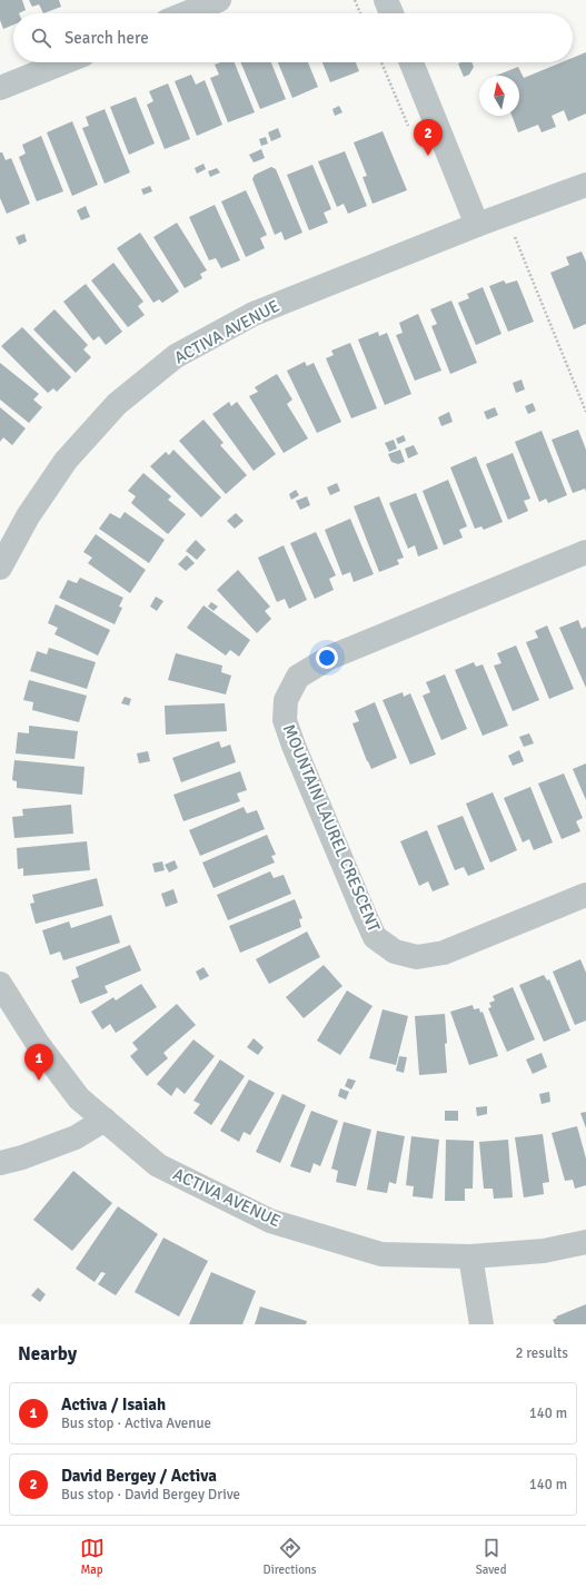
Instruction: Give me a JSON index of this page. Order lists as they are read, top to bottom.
{
  "streets": {
    "street": ["ACTIVA AVENUE", "MOUNTAIN LAUREL CRESCENT"]
  },
  "north": "top",
  "page": {
    "search": "Search here",
    "pins": ["2", "1"],
    "heading": ["Nearby", "2 results"],
    "list": [
      {
        "mark": "1",
        "name": "Activa / Isaiah",
        "note": "Bus stop · Activa Avenue",
        "value": "140 m"
      },
      {
        "mark": "2",
        "name": "David Bergey / Activa",
        "note": "Bus stop · David Bergey Drive",
        "value": "140 m"
      }
    ],
    "nav": ["Map", "Directions", "Saved"]
  }
}
